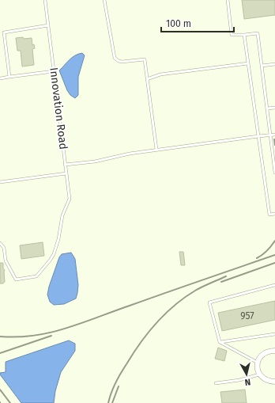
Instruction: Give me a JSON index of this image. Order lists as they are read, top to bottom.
{
  "streets": {
    "lane": ["Innovation Road"]
  },
  "house_numbers": ["957"],
  "scale_bar": "100 m",
  "north": "bottom"
}
